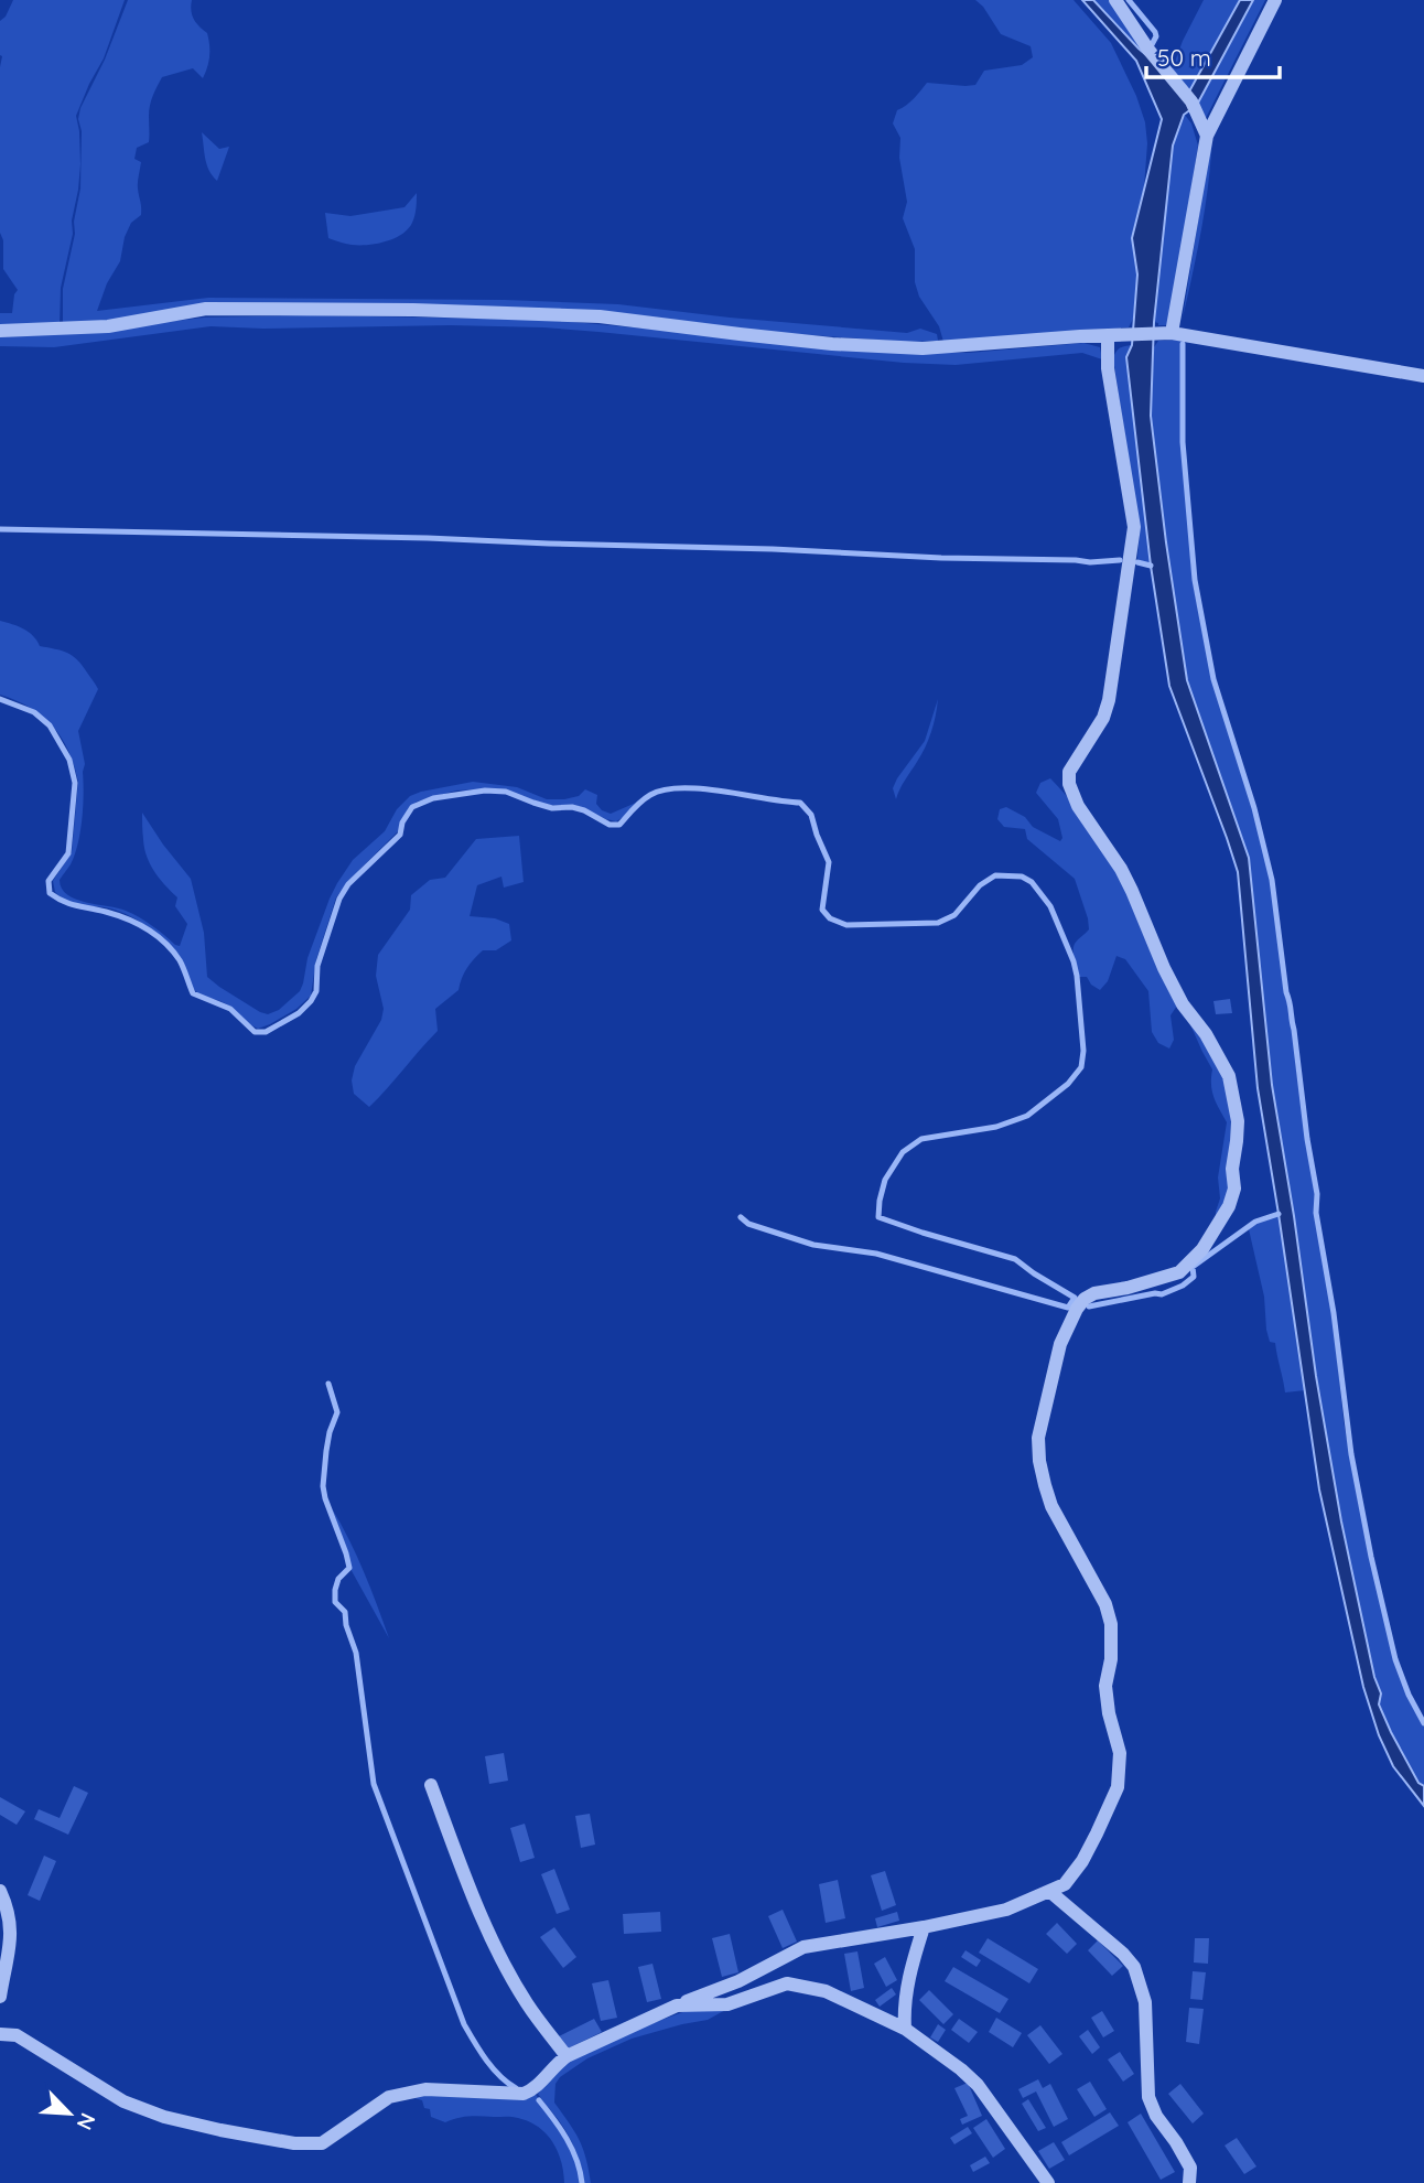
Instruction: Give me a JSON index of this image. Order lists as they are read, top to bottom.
{
  "scale_bar": "50 m",
  "north": "bottom right"
}
